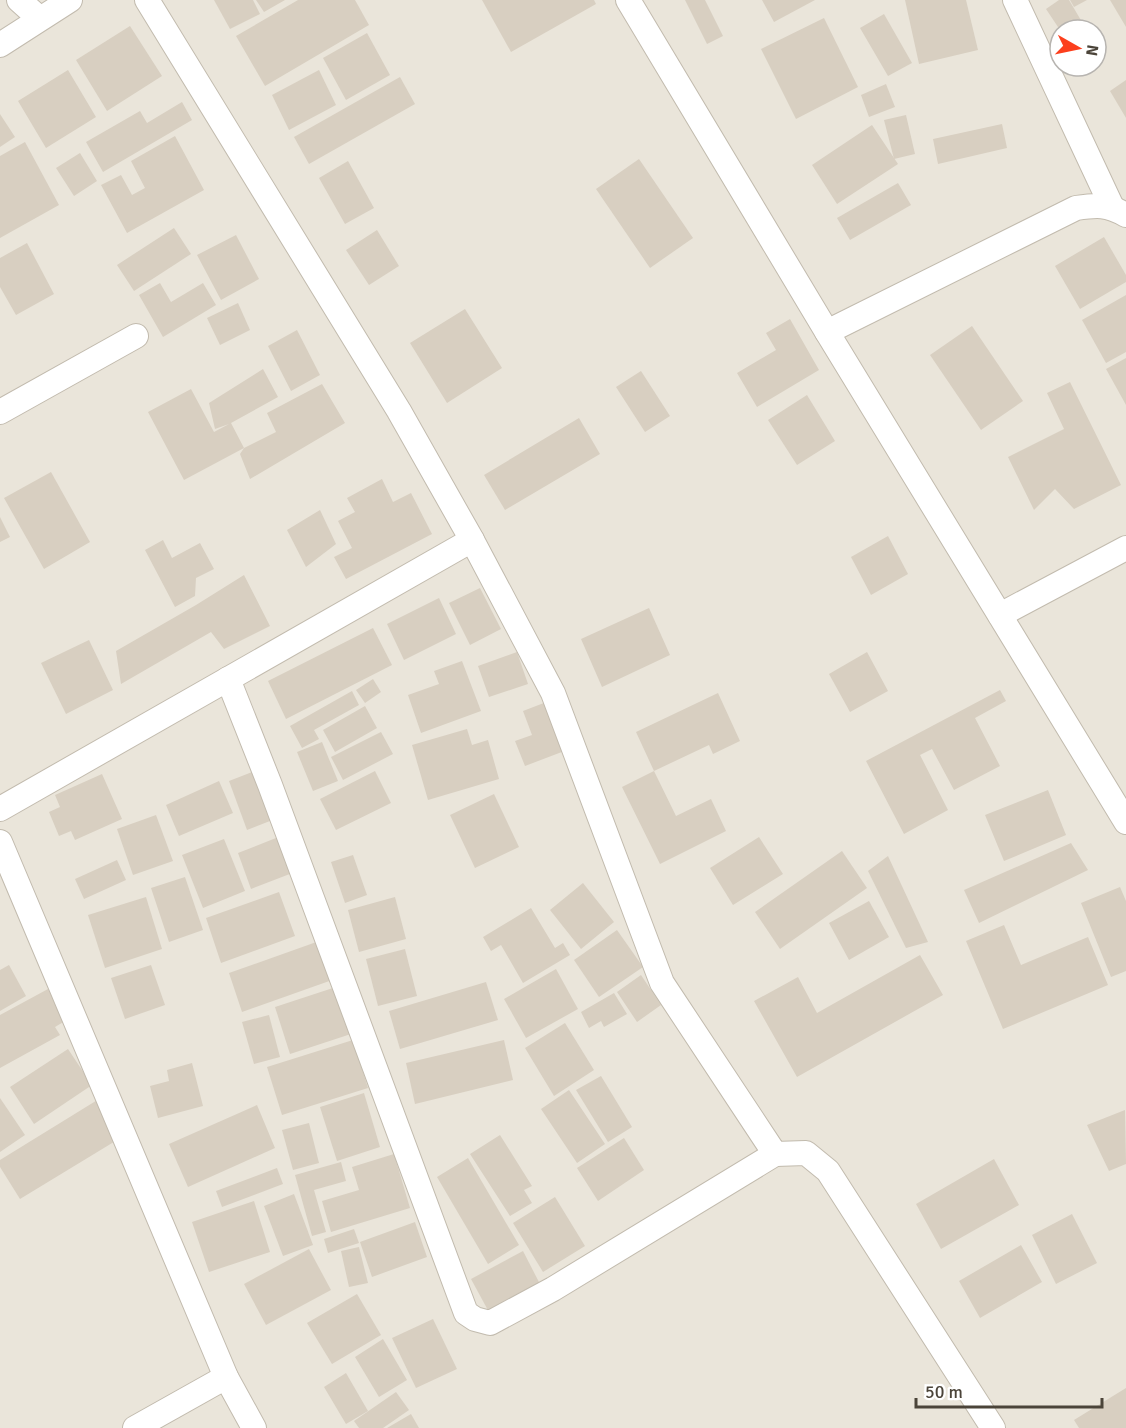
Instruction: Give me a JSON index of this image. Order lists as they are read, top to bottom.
{
  "scale_bar": "50 m",
  "north": "right"
}
